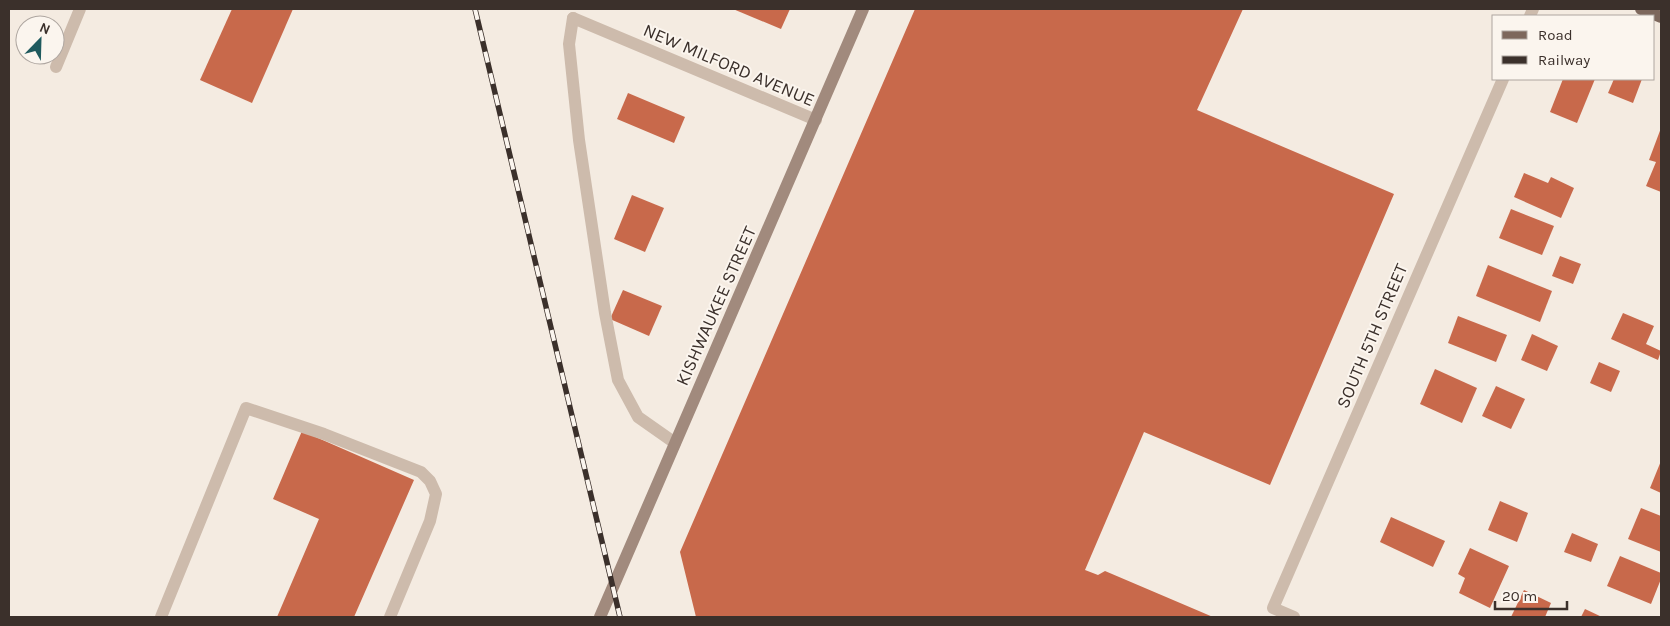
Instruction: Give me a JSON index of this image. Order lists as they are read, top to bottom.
{
  "streets": {
    "street": ["NEW MILFORD AVENUE", "KISHWAUKEE STREET", "SOUTH 5TH STREET"]
  },
  "crossings": [
    ["NEW MILFORD AVENUE", "KISHWAUKEE STREET"]
  ],
  "legend": ["Road", "Railway"],
  "scale_bar": "20 m",
  "north": "top right"
}
